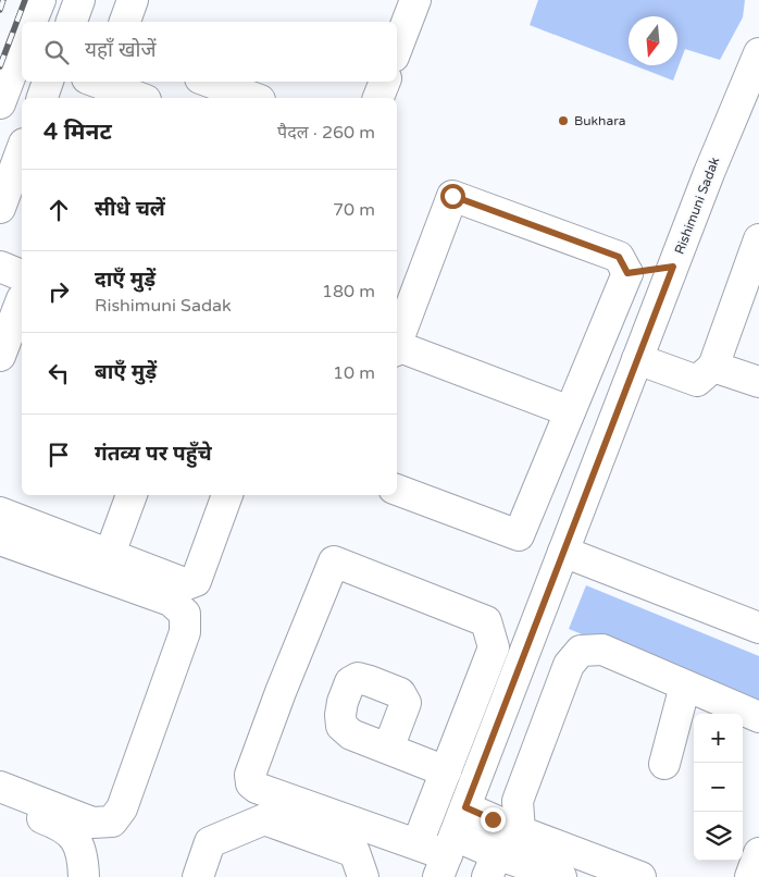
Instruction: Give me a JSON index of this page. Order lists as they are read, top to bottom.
{
  "streets": {
    "street": ["Rishimuni Sadak"]
  },
  "places": ["Bukhara"],
  "north": "bottom",
  "page": {
    "search": "यहाँ खोजें",
    "heading": ["4 मिनट", "पैदल · 260 m"],
    "list": [
      ["सीधे चलें", "70 m"],
      ["दाएँ मुड़ें", "Rishimuni Sadak", "180 m"],
      ["बाएँ मुड़ें", "10 m"],
      "गंतव्य पर पहुँचे"
    ],
    "map_buttons": ["+", "−"]
  }
}
